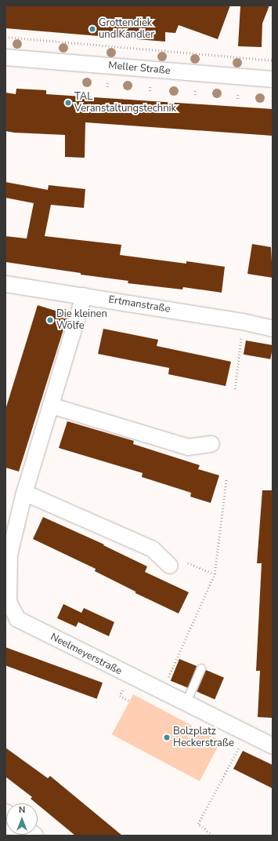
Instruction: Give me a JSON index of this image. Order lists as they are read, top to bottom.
{
  "streets": {
    "street": ["Meller Straße", "Ertmanstraße", "Neelmeyerstraße"]
  },
  "crossings": [
    ["Ertmanstraße", "Neelmeyerstraße"]
  ],
  "places": [
    "Grottendiek und Kandler",
    "TAL Veranstaltungstechnik",
    "Die kleinen Wölfe",
    "Bolzplatz Heckerstraße"
  ],
  "north": "top"
}
